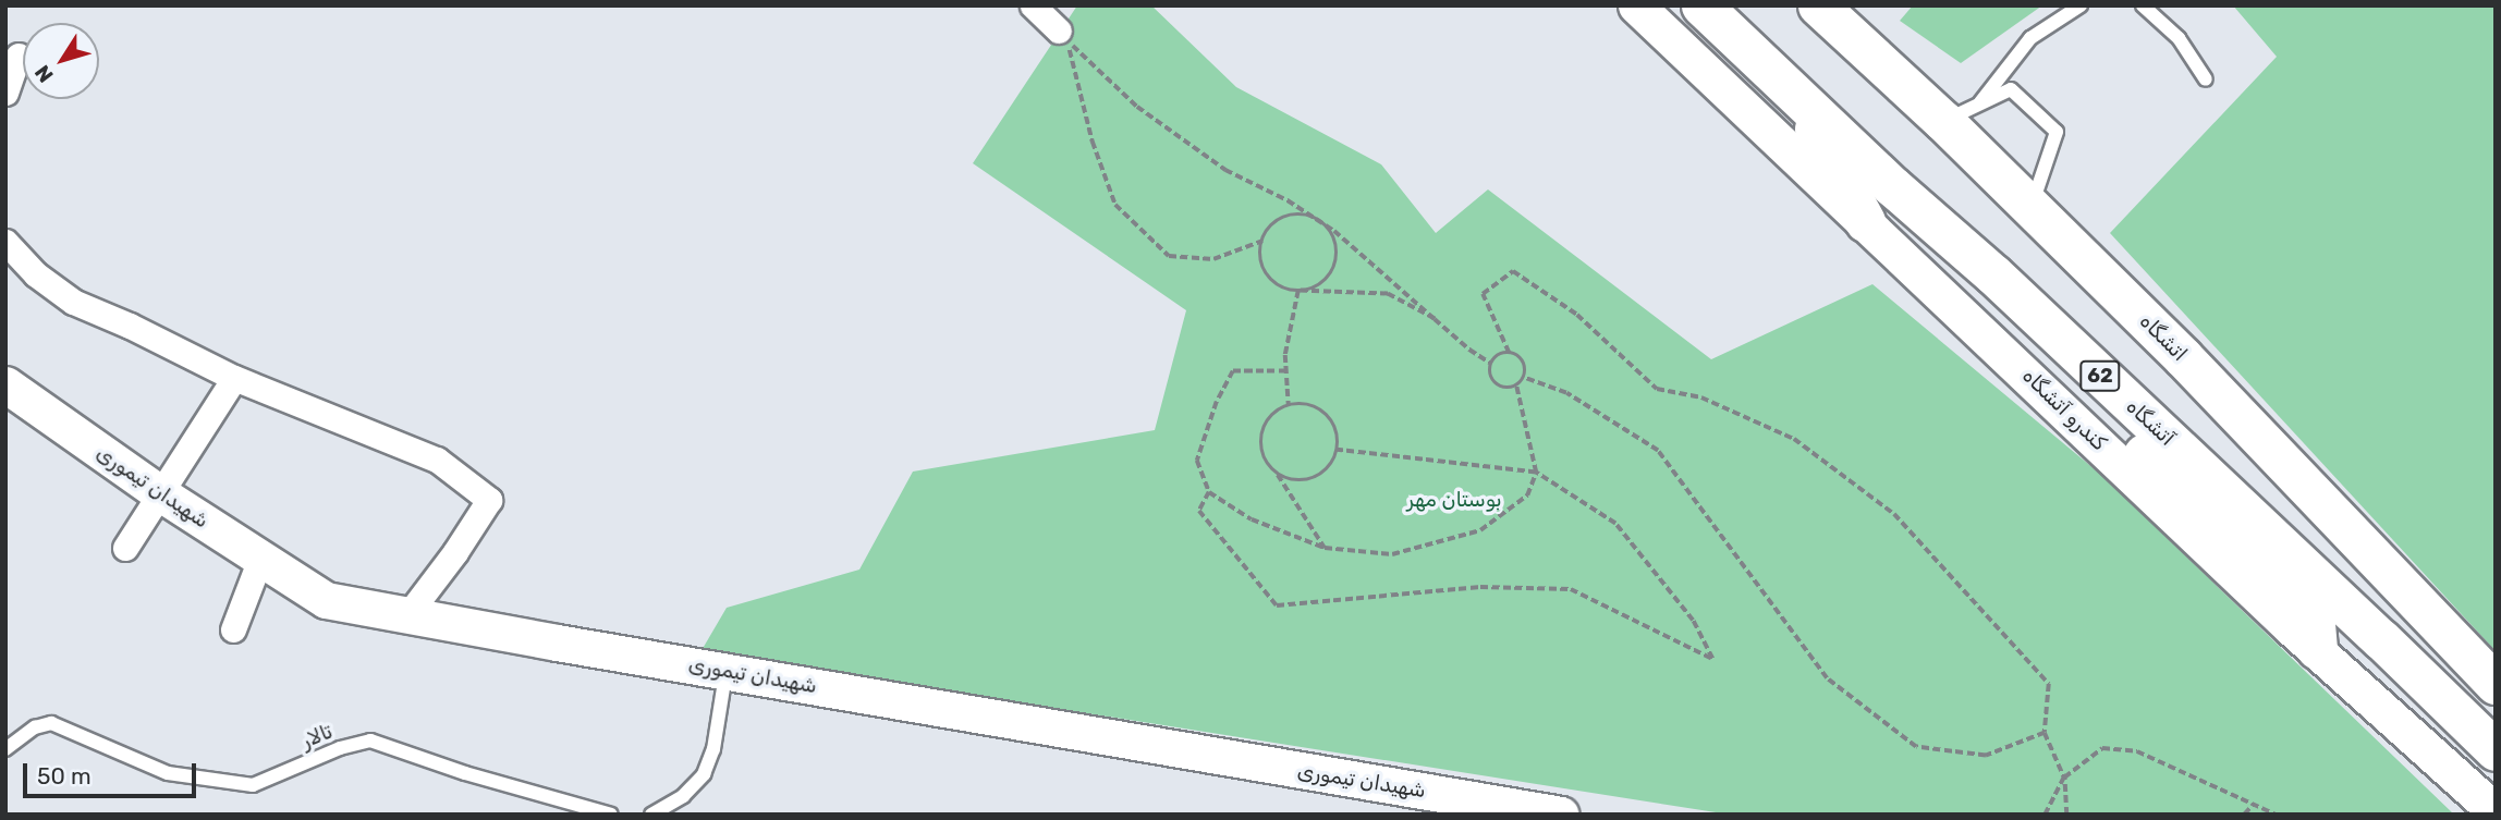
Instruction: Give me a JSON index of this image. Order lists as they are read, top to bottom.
{
  "streets": {
    "main road": [
      "اتشگاه",
      "62",
      "کندرو آتشگاه",
      "آتشگاه",
      "شهیدان تیموری"
    ],
    "lane": ["تالار"]
  },
  "parks": ["بوستان مهر"],
  "scale_bar": "50 m",
  "north": "bottom left"
}
